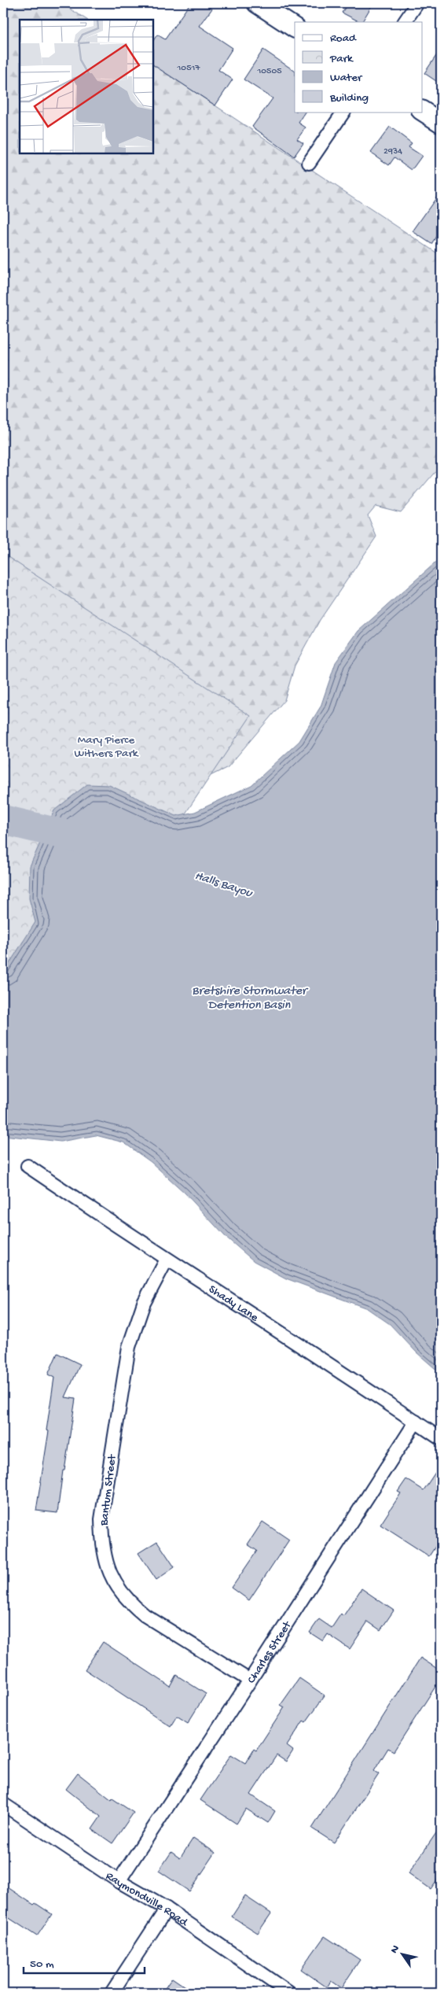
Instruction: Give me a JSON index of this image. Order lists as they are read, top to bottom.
{
  "streets": {
    "street": [
      "Shady Lane",
      "Bantum Street",
      "Charles Street",
      "Raymondville Road"
    ]
  },
  "crossings": [
    ["Shady Lane", "Bantum Street"],
    ["Shady Lane", "Charles Street"],
    ["Bantum Street", "Charles Street"],
    ["Charles Street", "Raymondville Road"]
  ],
  "water": ["Halls Bayou", "Bretshire Stormwater Detention Basin"],
  "parks": ["Mary Pierce Withers Park"],
  "house_numbers": ["10517", "10505", "2934"],
  "legend": [
    "Road",
    "Park",
    "Water",
    "Building"
  ],
  "scale_bar": "50 m",
  "north": "top left"
}
